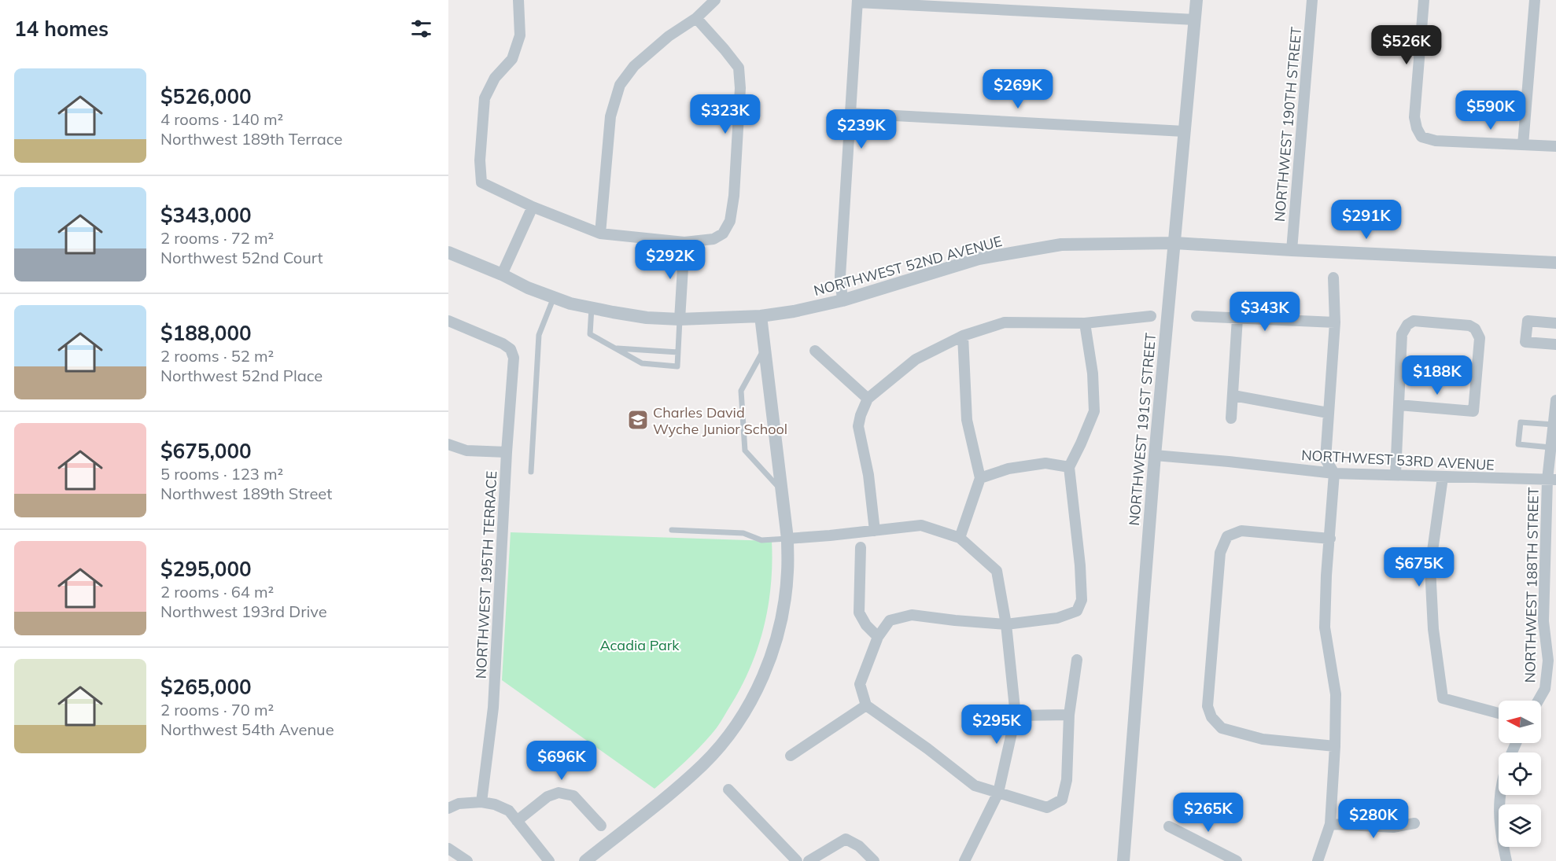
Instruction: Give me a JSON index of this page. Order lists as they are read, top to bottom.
{
  "streets": {
    "street": [
      "NORTHWEST 190TH STREET",
      "NORTHWEST 52ND AVENUE",
      "NORTHWEST 191ST STREET",
      "NORTHWEST 53RD AVENUE",
      "NORTHWEST 195TH TERRACE",
      "NORTHWEST 188TH STREET"
    ]
  },
  "crossings": [
    ["NORTHWEST 190TH STREET", "NORTHWEST 52ND AVENUE"],
    ["NORTHWEST 52ND AVENUE", "NORTHWEST 191ST STREET"],
    ["NORTHWEST 191ST STREET", "NORTHWEST 53RD AVENUE"],
    ["NORTHWEST 53RD AVENUE", "NORTHWEST 188TH STREET"]
  ],
  "parks": ["Acadia Park"],
  "places": {
    "school or university": ["Charles David Wyche Junior School"]
  },
  "north": "left",
  "page": {
    "heading": "14 homes",
    "price": [
      "$526K",
      "$269K",
      "$590K",
      "$323K",
      "$239K",
      "$291K",
      "$292K",
      "$343K",
      "$188K",
      "$675K",
      "$295K",
      "$696K",
      "$265K",
      "$280K"
    ],
    "list": [
      {
        "name": "$526,000",
        "note": "4 rooms · 140 m² · Northwest 189th Terrace"
      },
      {
        "name": "$343,000",
        "note": "2 rooms · 72 m² · Northwest 52nd Court"
      },
      {
        "name": "$188,000",
        "note": "2 rooms · 52 m² · Northwest 52nd Place"
      },
      {
        "name": "$675,000",
        "note": "5 rooms · 123 m² · Northwest 189th Street"
      },
      {
        "name": "$295,000",
        "note": "2 rooms · 64 m² · Northwest 193rd Drive"
      },
      {
        "name": "$265,000",
        "note": "2 rooms · 70 m² · Northwest 54th Avenue"
      }
    ]
  }
}
